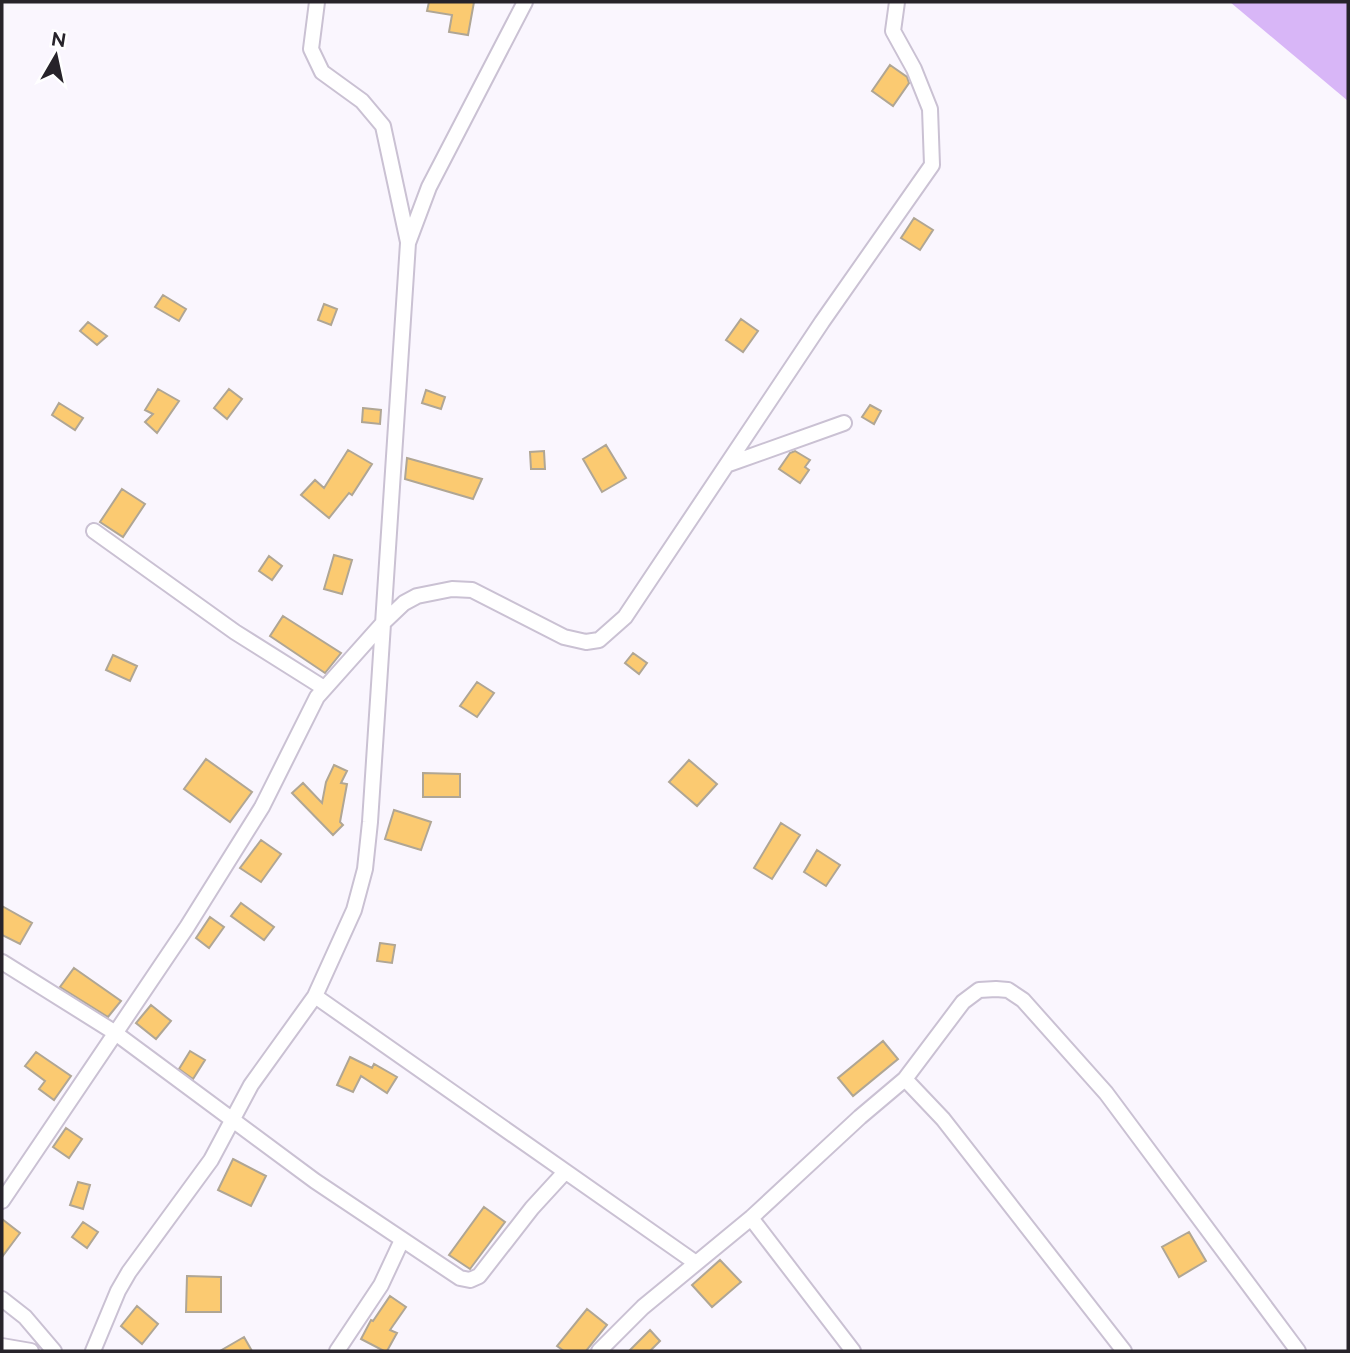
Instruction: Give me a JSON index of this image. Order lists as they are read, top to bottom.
{
  "north": "top"
}
